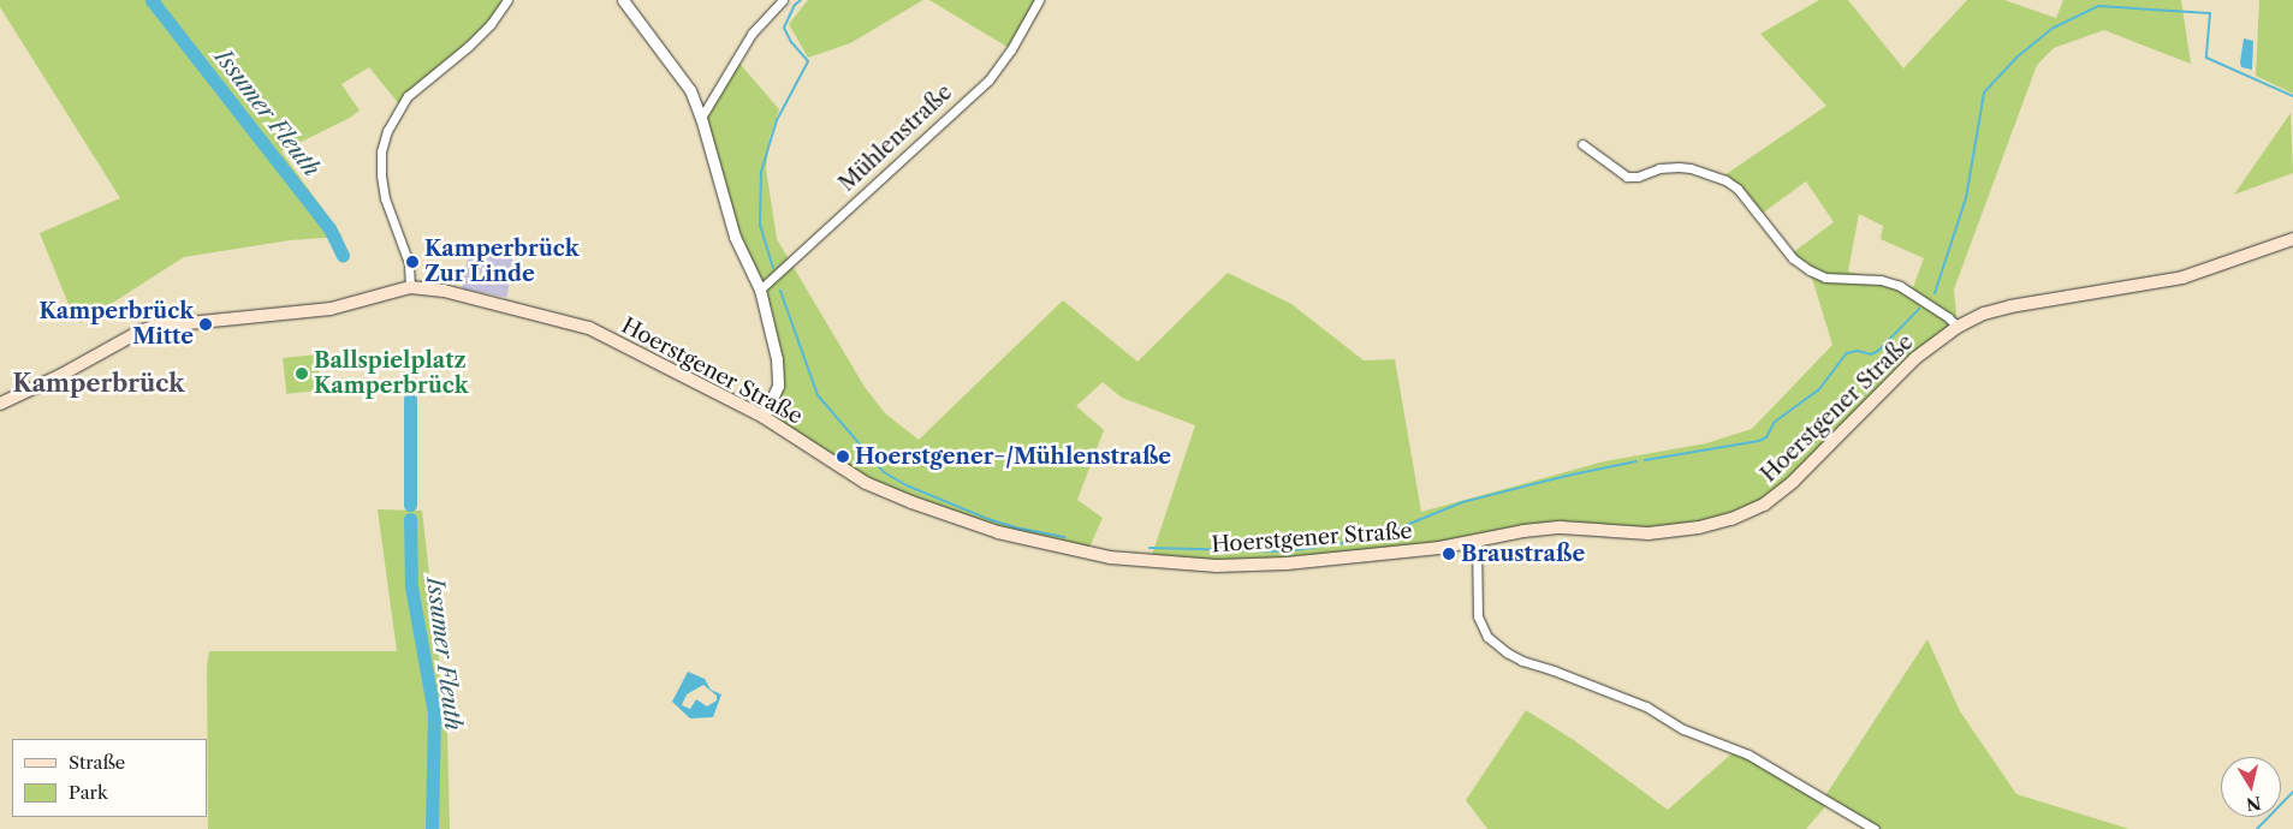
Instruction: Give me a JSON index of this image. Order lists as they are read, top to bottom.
{
  "streets": {
    "main road": ["Hoerstgener Straße"],
    "street": ["Mühlenstraße"]
  },
  "districts": ["Kamperbrück"],
  "water": ["Issumer Fleuth"],
  "places": [
    "Kamperbrück Zur Linde",
    "Kamperbrück Mitte",
    "Ballspielplatz Kamperbrück",
    "Hoerstgener−/Mühlenstraße",
    "Braustraße"
  ],
  "legend": ["Straße", "Park"],
  "north": "bottom"
}
